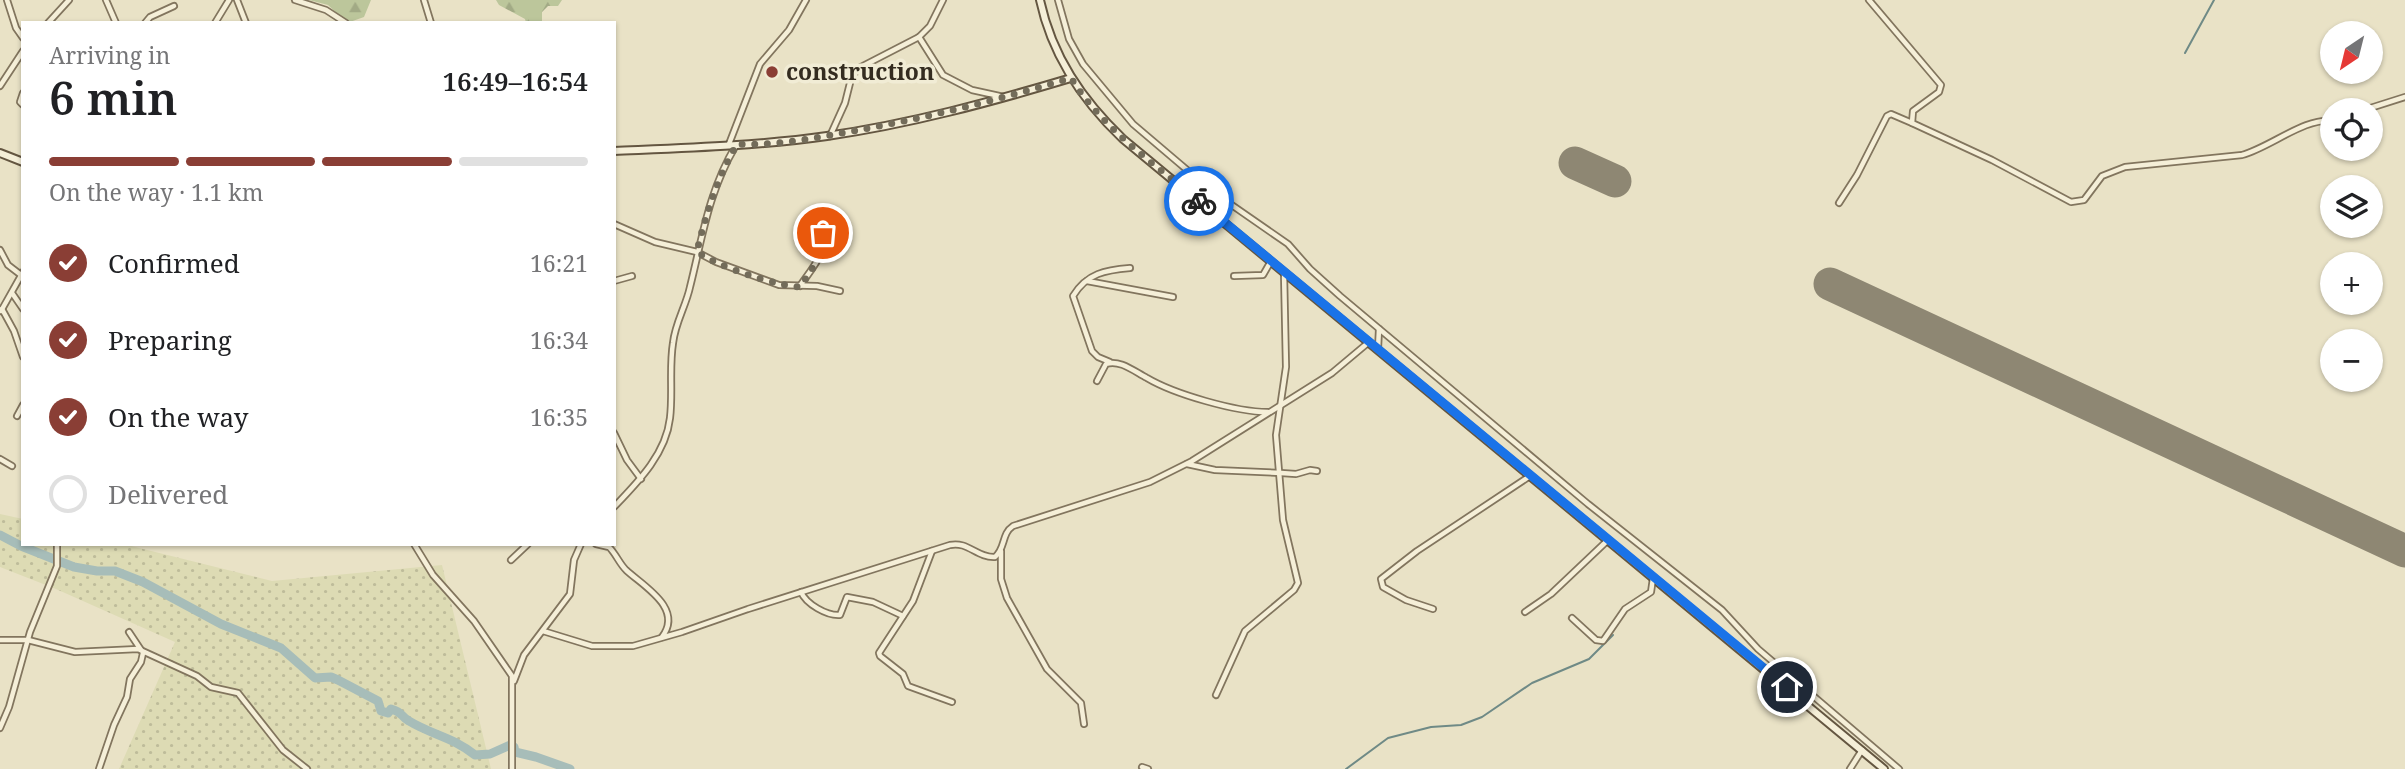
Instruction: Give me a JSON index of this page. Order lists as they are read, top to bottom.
{
  "places": ["construction"],
  "north": "bottom left",
  "page": {
    "map_buttons": ["+", "−"],
    "heading": ["6 min", "Arriving in", "16:49–16:54"],
    "bar": "On the way · 1.1 km",
    "list": [
      ["Confirmed", "16:21"],
      ["Preparing", "16:34"],
      ["On the way", "16:35"],
      "Delivered"
    ]
  }
}
